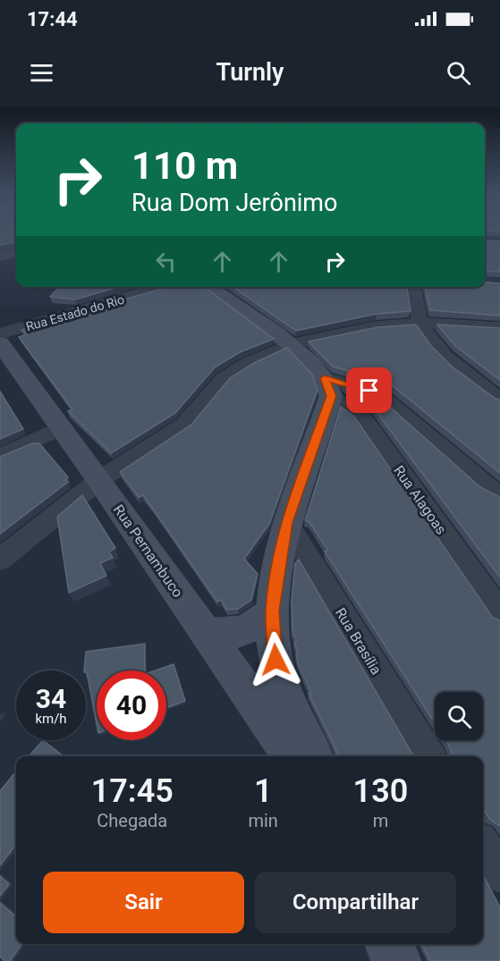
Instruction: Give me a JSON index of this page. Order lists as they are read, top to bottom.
{
  "streets": {
    "street": [
      "Rua Estado do Rio",
      "Rua Alagoas",
      "Rua Pernambuco",
      "Rua Brasília"
    ]
  },
  "page": {
    "status": "17:44",
    "header": "Turnly",
    "turn": ["110 m", "Rua Dom Jerônimo"],
    "speed": "34 km/h",
    "limit": "40",
    "eta": [
      "17:45",
      "Chegada",
      "1",
      "min",
      "130",
      "m"
    ],
    "buttons": ["Sair", "Compartilhar"]
  }
}
